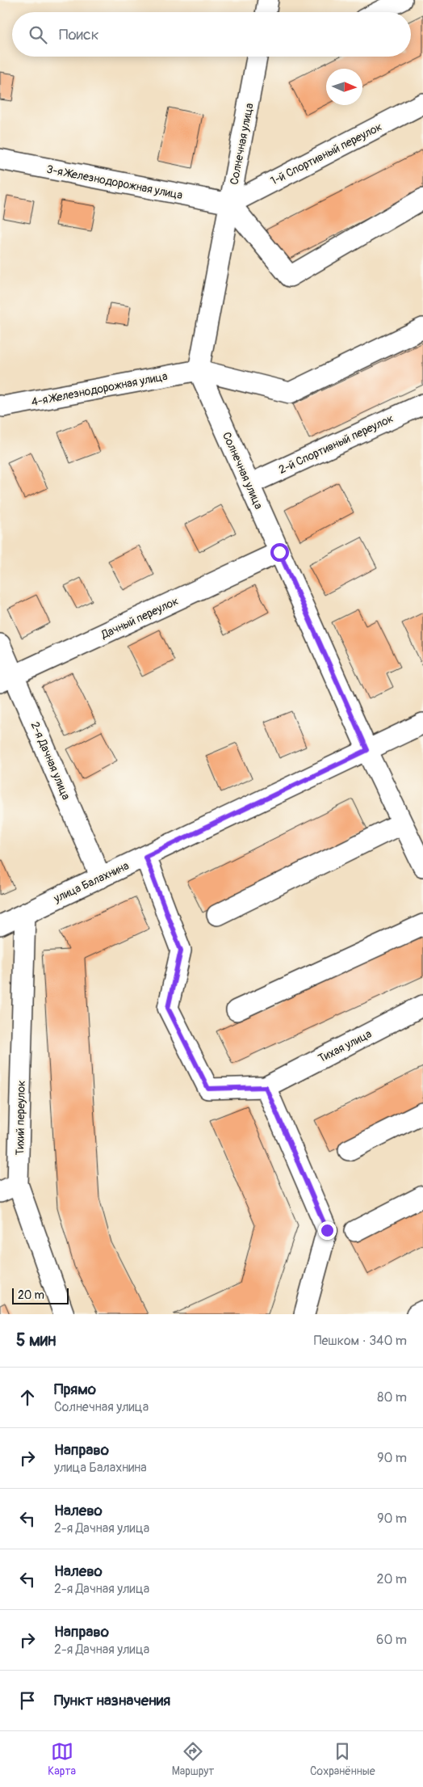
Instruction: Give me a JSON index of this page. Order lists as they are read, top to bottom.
{
  "streets": {
    "street": [
      "Солнечная улица",
      "1-й Спортивный переулок",
      "3-я Железнодорожная улица",
      "4-я Железнодорожная улица",
      "2-й Спортивный переулок",
      "Дачный переулок",
      "2-я Дачная улица",
      "улица Балахнина",
      "Тихая улица",
      "Тихий переулок"
    ]
  },
  "crossings": [
    ["Солнечная улица", "1-й Спортивный переулок"],
    ["Солнечная улица", "3-я Железнодорожная улица"],
    ["Солнечная улица", "4-я Железнодорожная улица"],
    ["Солнечная улица", "2-й Спортивный переулок"],
    ["Солнечная улица", "Дачный переулок"],
    ["Солнечная улица", "улица Балахнина"],
    ["1-й Спортивный переулок", "3-я Железнодорожная улица"],
    ["Дачный переулок", "2-я Дачная улица"],
    ["2-я Дачная улица", "улица Балахнина"],
    ["улица Балахнина", "Тихий переулок"]
  ],
  "scale_bar": "20 m",
  "north": "right",
  "page": {
    "search": "Поиск",
    "scale": "20 m",
    "heading": ["5 мин", "Пешком · 340 m"],
    "list": [
      ["Прямо", "Солнечная улица", "80 m"],
      ["Направо", "улица Балахнина", "90 m"],
      ["Налево", "2-я Дачная улица", "90 m"],
      ["Налево", "2-я Дачная улица", "20 m"],
      ["Направо", "2-я Дачная улица", "60 m"],
      "Пункт назначения"
    ],
    "nav": ["Карта", "Маршрут", "Сохранённые"]
  }
}
